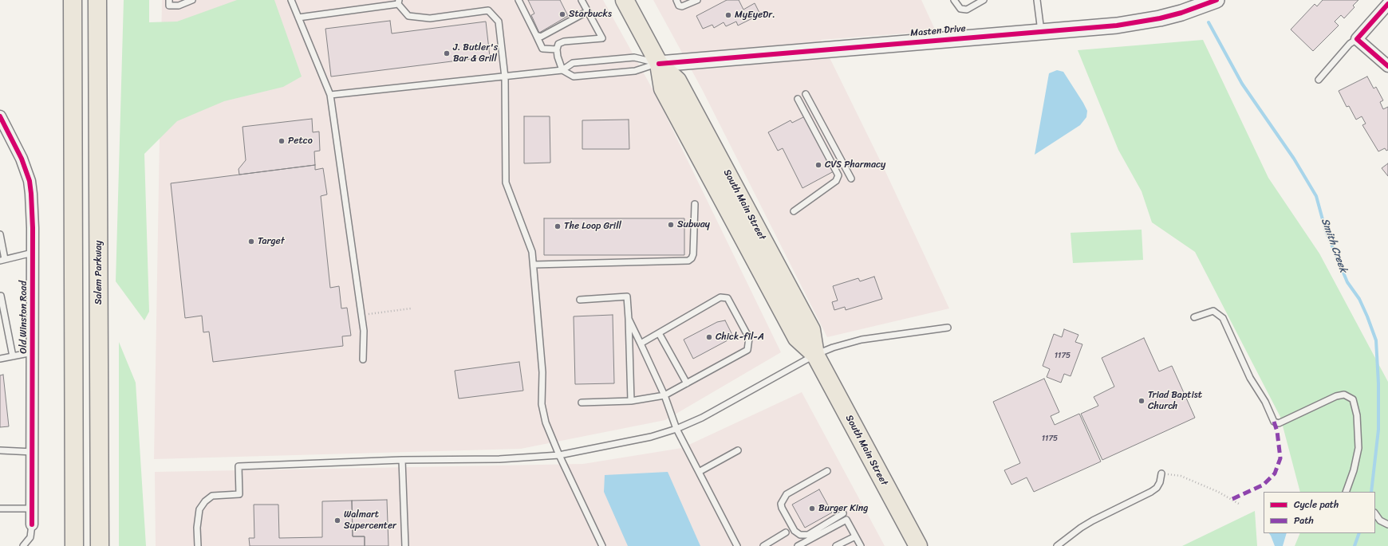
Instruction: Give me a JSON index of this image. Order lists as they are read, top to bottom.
{
  "streets": {
    "main road": ["South Main Street", "Salem Parkway"],
    "street": ["Masten Drive", "Old Winston Road"]
  },
  "crossings": [
    ["Masten Drive", "South Main Street"]
  ],
  "water": ["Smith Creek"],
  "places": [
    "Starbucks",
    "MyEyeDr.",
    "J. Butler's Bar & Grill",
    "Petco",
    "CVS Pharmacy",
    "Subway",
    "The Loop Grill",
    "Target",
    "Chick-fil-A",
    "Triad Baptist Church",
    "Burger King",
    "Walmart Supercenter"
  ],
  "house_numbers": ["1175", "1175"],
  "legend": ["Cycle path", "Path"]
}
